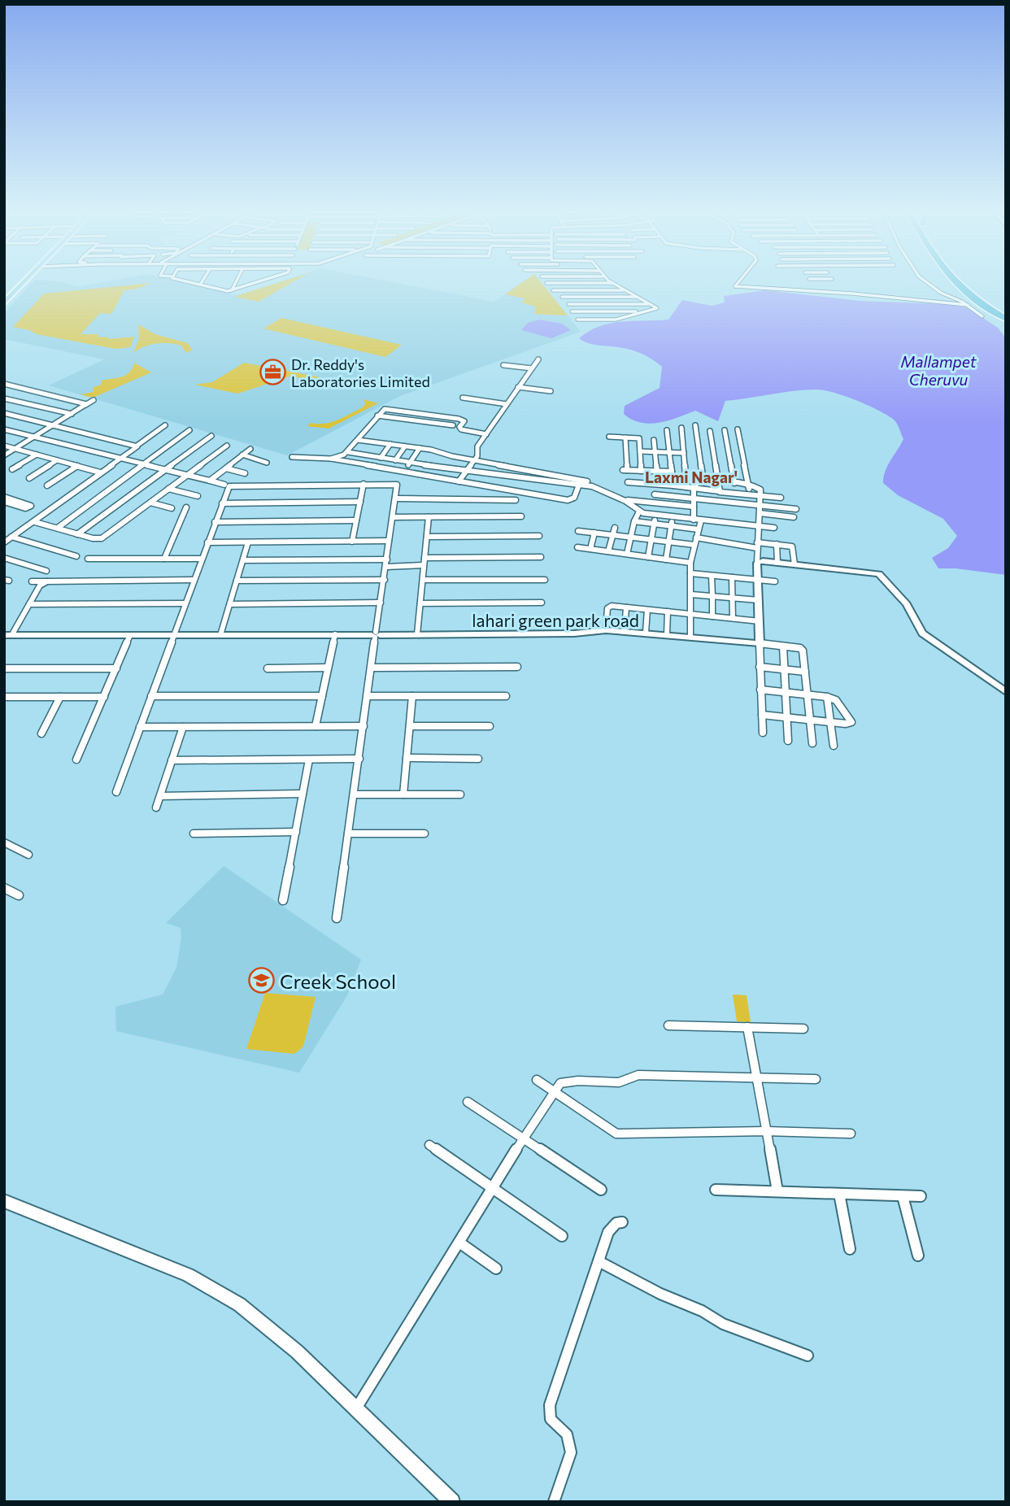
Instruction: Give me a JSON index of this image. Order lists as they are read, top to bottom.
{
  "streets": {
    "street": ["lahari green park road"]
  },
  "districts": ["Laxmi Nagar'"],
  "water": ["Mallampet Cheruvu"],
  "places": {
    "office": ["Dr. Reddy's Laboratories Limited"],
    "school or university": ["Creek School"]
  }
}
